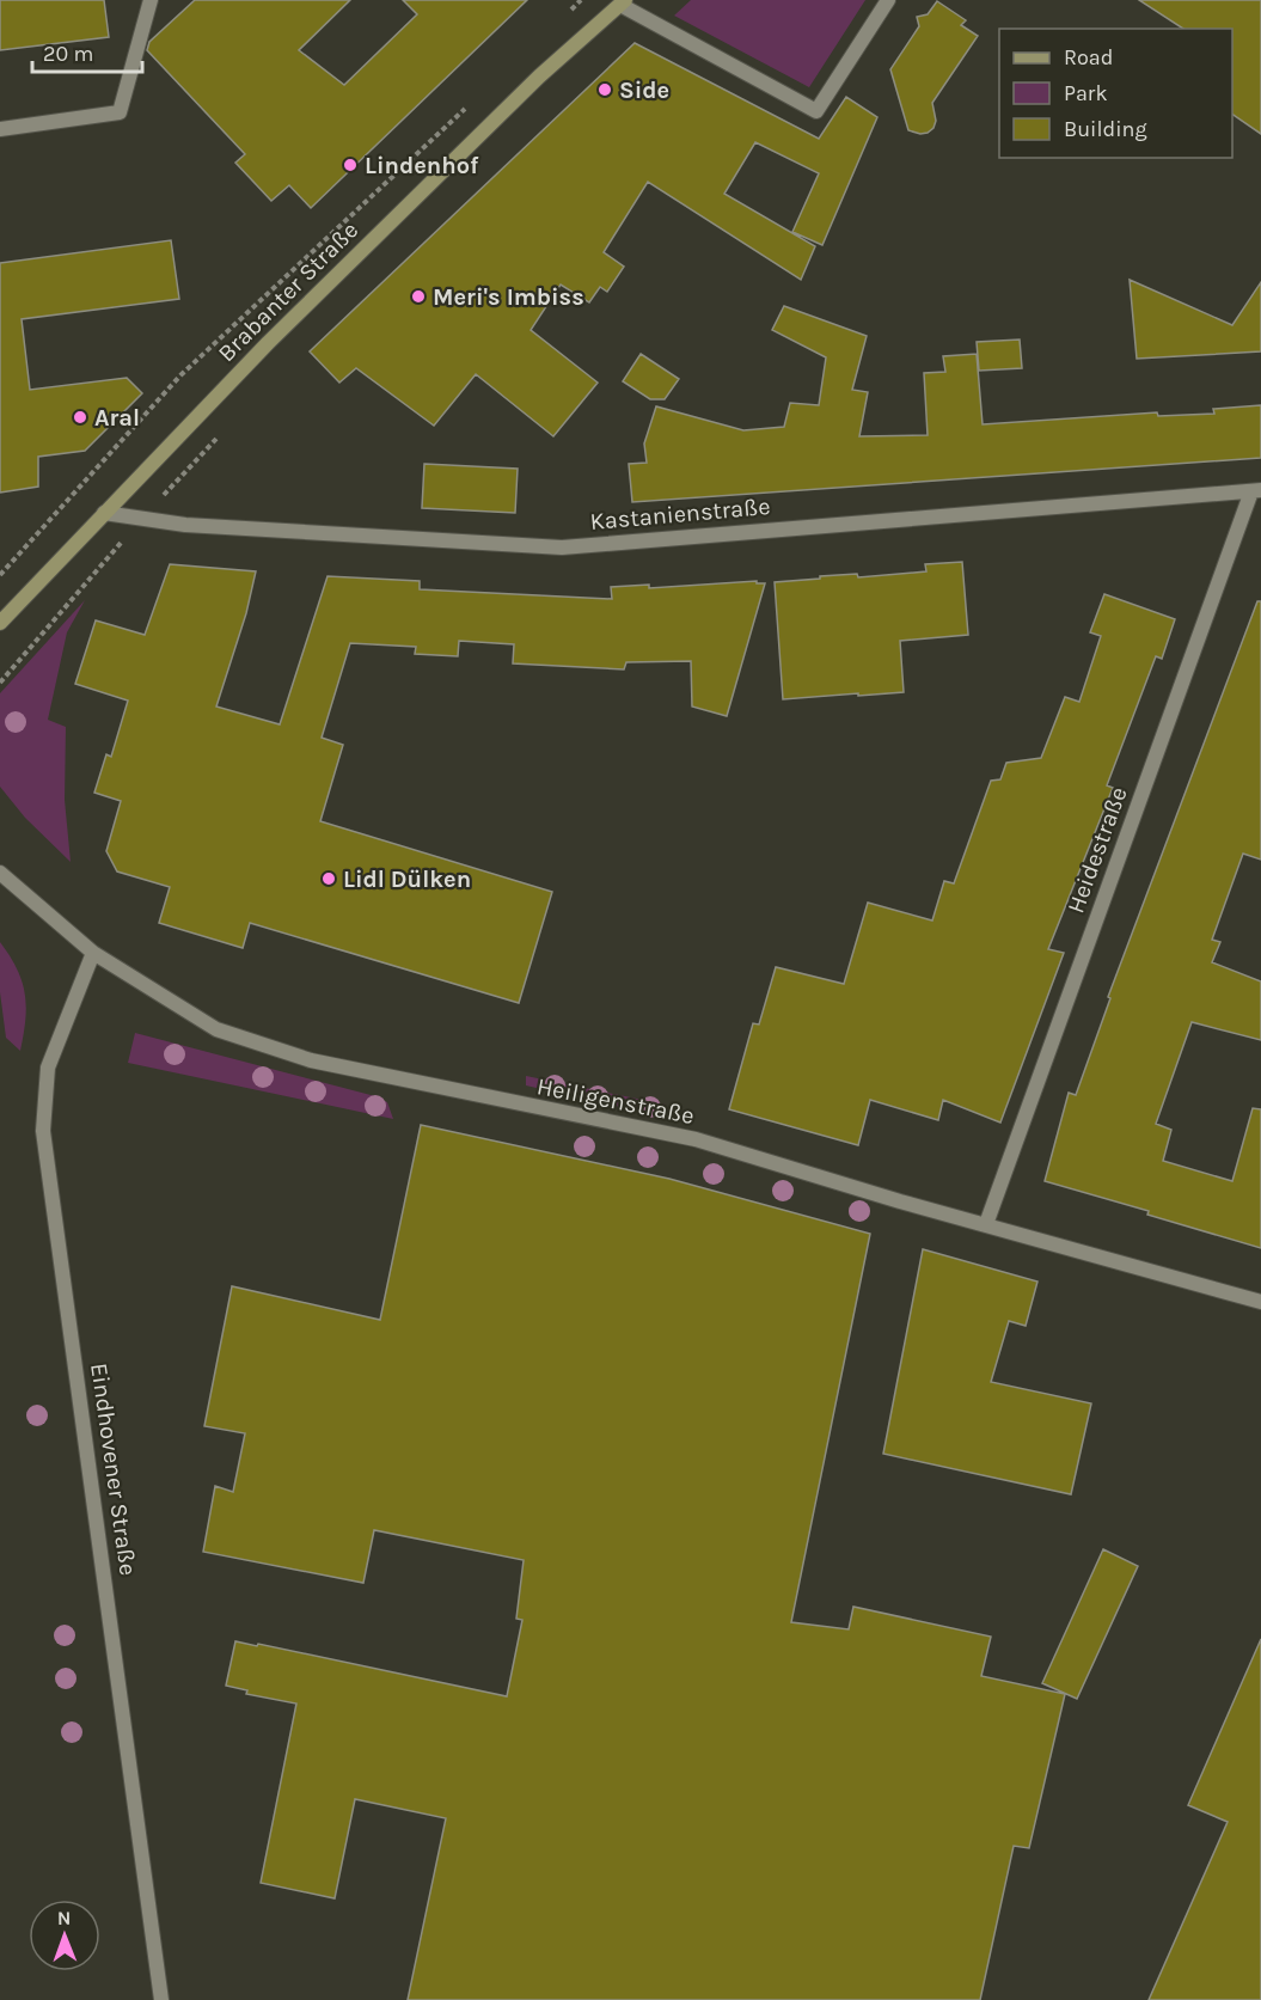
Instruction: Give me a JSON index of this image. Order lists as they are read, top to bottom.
{
  "streets": {
    "main road": ["Brabanter Straße"],
    "street": [
      "Kastanienstraße",
      "Heidestraße",
      "Heiligenstraße",
      "Eindhovener Straße"
    ]
  },
  "crossings": [
    ["Brabanter Straße", "Kastanienstraße"],
    ["Kastanienstraße", "Heidestraße"],
    ["Heidestraße", "Heiligenstraße"],
    ["Heiligenstraße", "Eindhovener Straße"]
  ],
  "places": [
    "Side",
    "Lindenhof",
    "Meri's Imbiss",
    "Aral",
    "Lidl Dülken"
  ],
  "legend": ["Road", "Park", "Building"],
  "scale_bar": "20 m",
  "north": "top"
}
